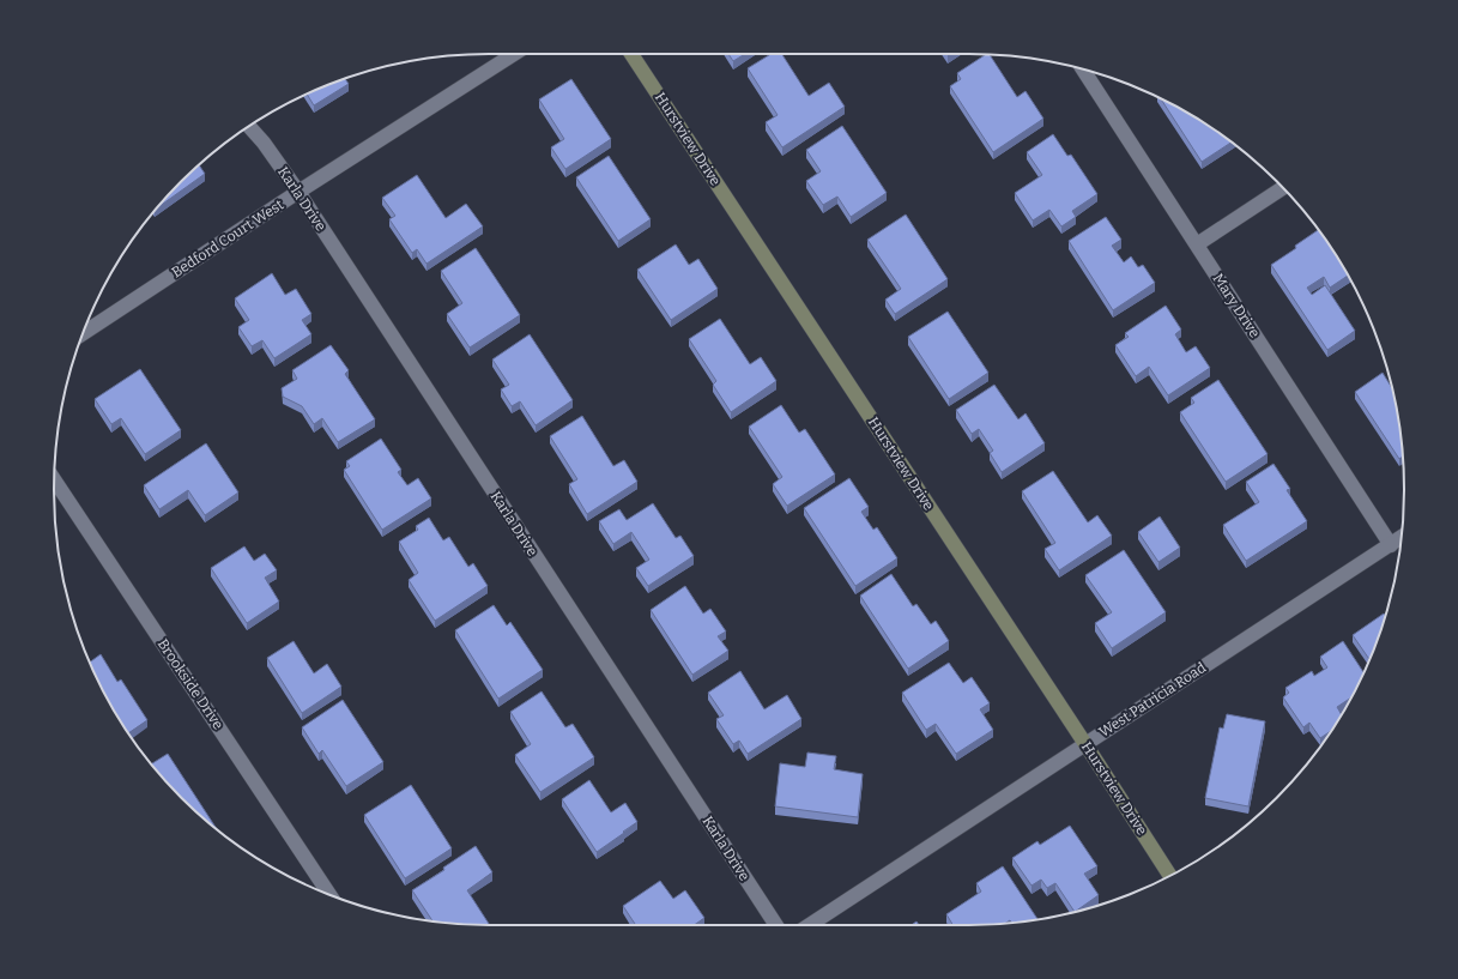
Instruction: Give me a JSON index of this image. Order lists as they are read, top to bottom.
{
  "streets": {
    "street": [
      "Hurstview Drive",
      "Karla Drive",
      "Bedford Court West",
      "Mary Drive",
      "Brookside Drive",
      "West Patricia Road"
    ]
  },
  "crossings": [
    ["Hurstview Drive", "West Patricia Road"],
    ["Karla Drive", "Bedford Court West"],
    ["Mary Drive", "West Patricia Road"]
  ]
}
